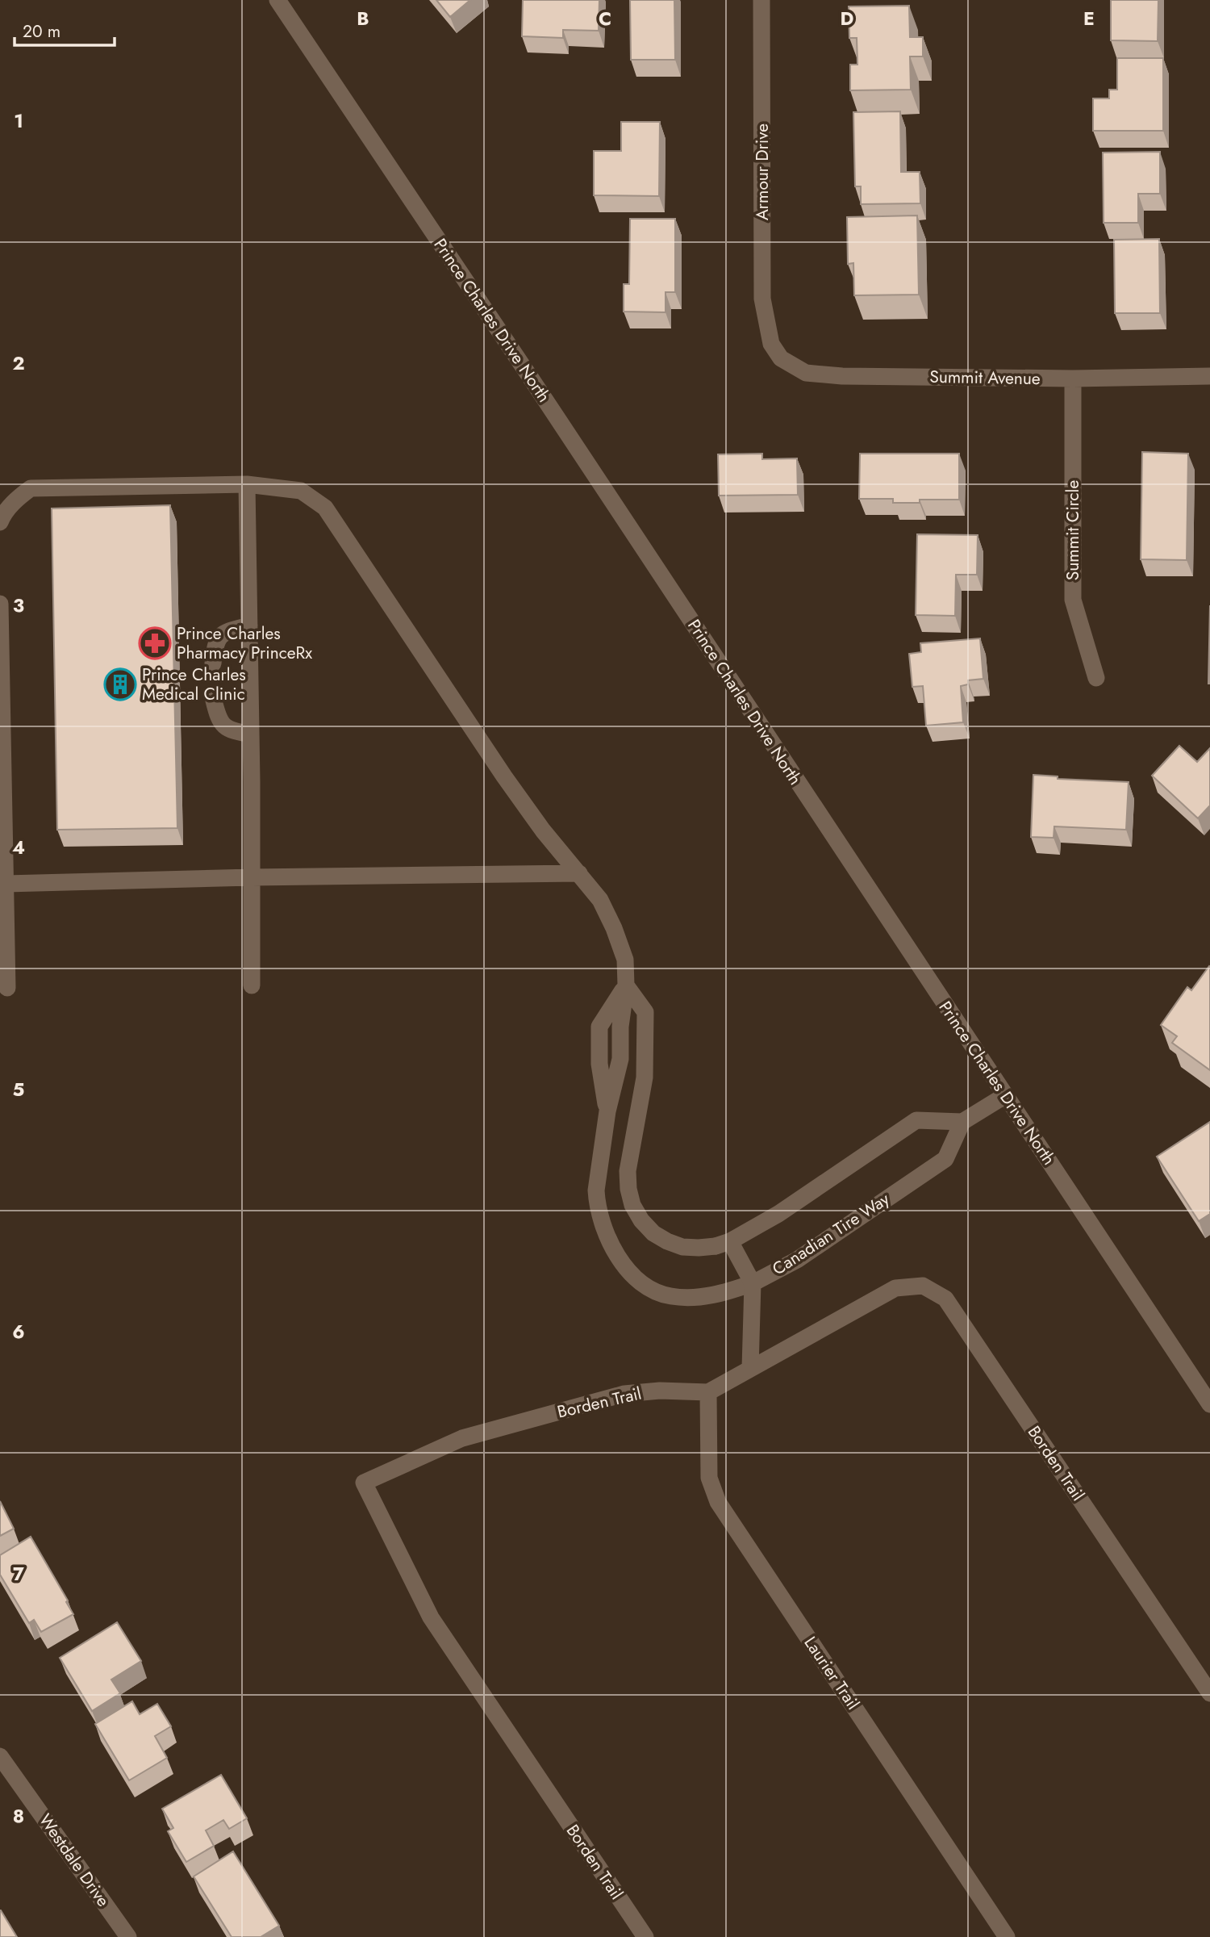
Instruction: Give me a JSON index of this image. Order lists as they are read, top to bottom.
{
  "streets": {
    "street": [
      "Armour Drive",
      "Prince Charles Drive North",
      "Summit Avenue",
      "Summit Circle",
      "Canadian Tire Way",
      "Borden Trail",
      "Laurier Trail",
      "Westdale Drive"
    ]
  },
  "crossings": [
    ["Armour Drive", "Summit Avenue"],
    ["Summit Avenue", "Summit Circle"],
    ["Canadian Tire Way", "Borden Trail"],
    ["Borden Trail", "Laurier Trail"]
  ],
  "places": {
    "pharmacy": ["Prince Charles Pharmacy PrinceRx"],
    "building": ["Prince Charles Medical Clinic"]
  },
  "scale_bar": "20 m",
  "grid": {
    "columns": [
      "B",
      "C",
      "D",
      "E"
    ],
    "rows": [
      "1",
      "2",
      "3",
      "4",
      "5",
      "6",
      "7",
      "8"
    ]
  }
}
